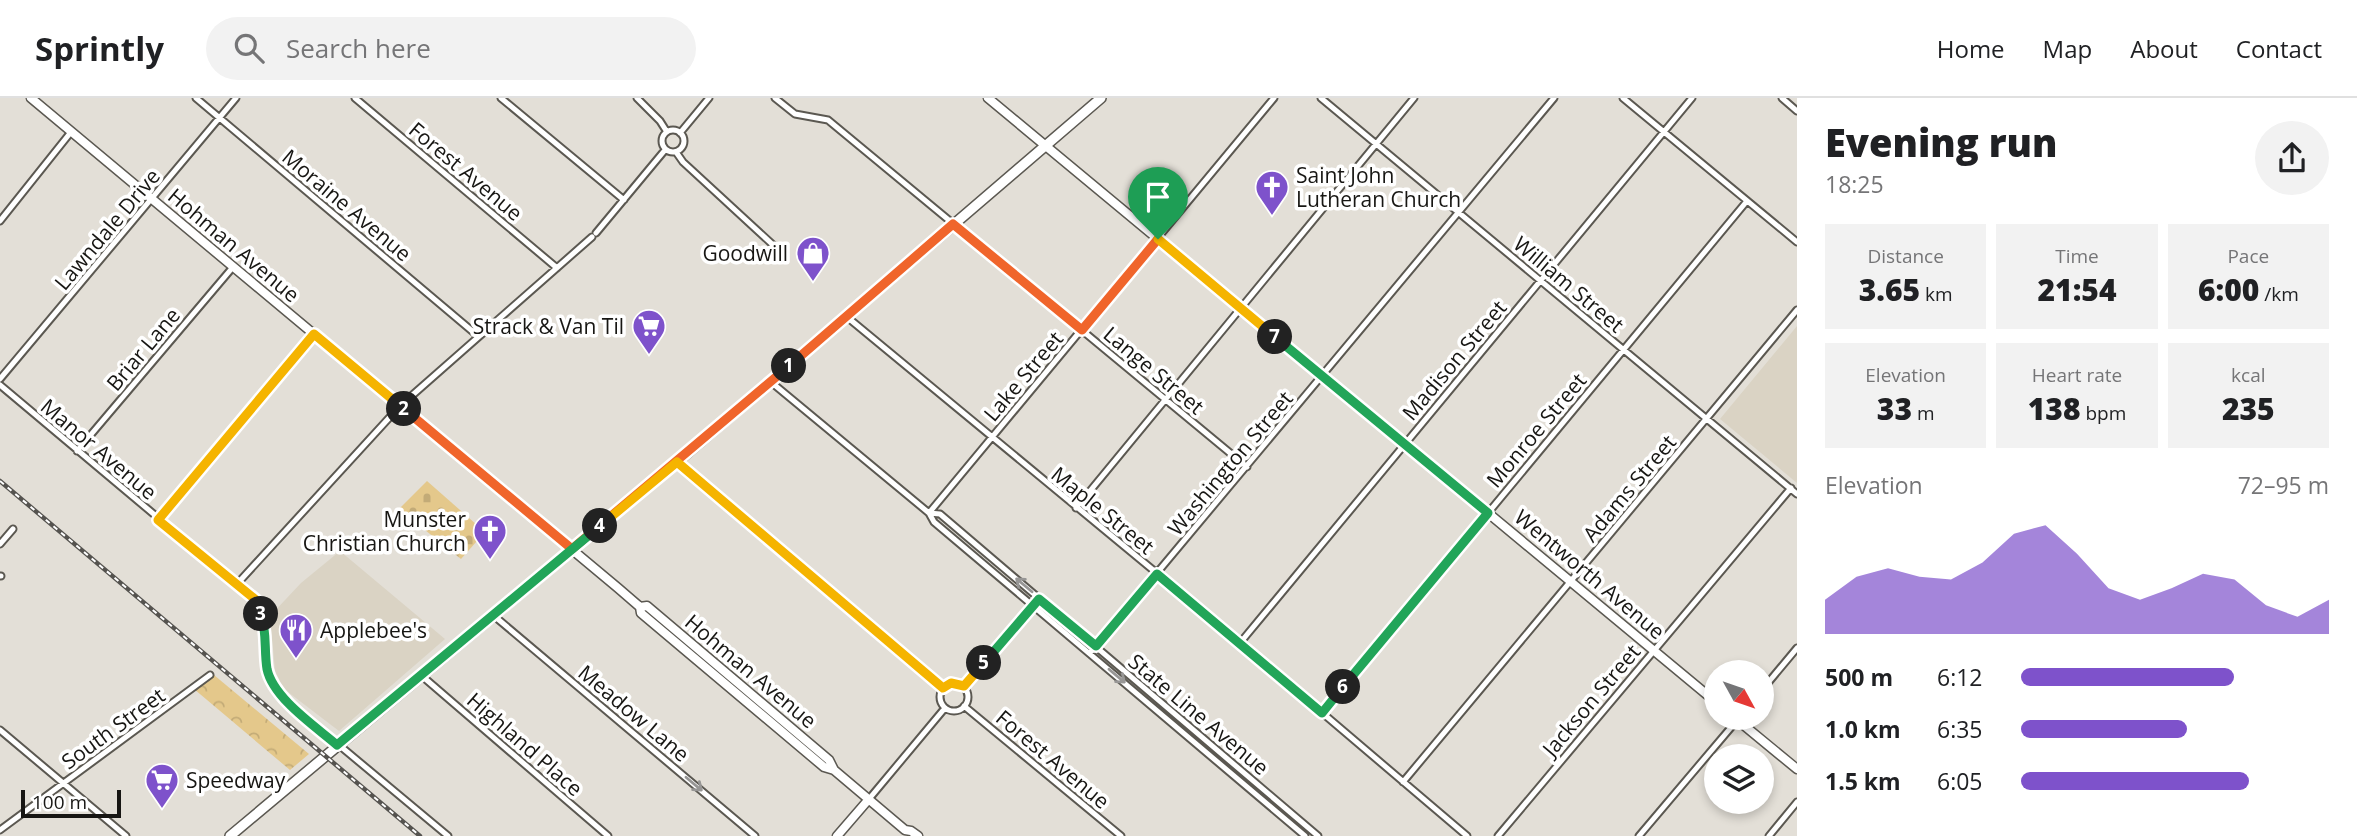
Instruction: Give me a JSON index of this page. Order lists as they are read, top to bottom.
{
  "streets": {
    "street": [
      "Forest Avenue",
      "Moraine Avenue",
      "Lawndale Drive",
      "Hohman Avenue",
      "William Street",
      "Briar Lane",
      "Madison Street",
      "Lange Street",
      "Lake Street",
      "Monroe Street",
      "Manor Avenue",
      "Washington Street",
      "Adams Street",
      "Maple Street",
      "Wentworth Avenue",
      "Jackson Street",
      "Meadow Lane",
      "State Line Avenue",
      "South Street",
      "Highland Place"
    ]
  },
  "crossings": [
    ["Moraine Avenue", "Lawndale Drive"],
    ["Lawndale Drive", "Hohman Avenue"],
    ["Hohman Avenue", "Briar Lane"],
    ["William Street", "Madison Street"],
    ["William Street", "Monroe Street"],
    ["William Street", "Washington Street"],
    ["William Street", "Adams Street"],
    ["William Street", "Jackson Street"],
    ["Briar Lane", "Manor Avenue"],
    ["Madison Street", "Maple Street"],
    ["Madison Street", "Wentworth Avenue"],
    ["Lange Street", "Lake Street"],
    ["Lange Street", "Washington Street"],
    ["Lake Street", "Maple Street"],
    ["Lake Street", "Wentworth Avenue"],
    ["Lake Street", "State Line Avenue"],
    ["Monroe Street", "Maple Street"],
    ["Monroe Street", "Wentworth Avenue"],
    ["Washington Street", "Maple Street"],
    ["Washington Street", "Wentworth Avenue"],
    ["Washington Street", "State Line Avenue"],
    ["Adams Street", "Maple Street"],
    ["Adams Street", "Wentworth Avenue"],
    ["Wentworth Avenue", "Jackson Street"]
  ],
  "one_way": ["Meadow Lane"],
  "places": {
    "church": ["Saint John Lutheran Church", "Munster Christian Church"],
    "shop": ["Goodwill"],
    "supermarket": ["Strack & Van Til", "Speedway"],
    "restaurant": ["Applebee's"]
  },
  "scale_bar": "100 m",
  "north": "bottom right",
  "page": {
    "header": "Sprintly",
    "search": "Search here",
    "nav": [
      "Home",
      "Map",
      "About",
      "Contact"
    ],
    "heading": ["Evening run", "18:25"],
    "stats": [
      ["Distance", "3.65 km"],
      ["Time", "21:54"],
      ["Pace", "6:00 /km"],
      ["Elevation", "33 m"],
      ["Heart rate", "138 bpm"],
      ["kcal", "235"]
    ],
    "pins": [
      "7",
      "1",
      "2",
      "4",
      "3",
      "5",
      "6"
    ],
    "chart": ["Elevation", "72–95 m"],
    "list": [
      {
        "name": "500 m",
        "note": "6:12"
      },
      {
        "name": "1.0 km",
        "note": "6:35"
      },
      {
        "name": "1.5 km",
        "note": "6:05"
      }
    ],
    "scale": "100 m"
  }
}
